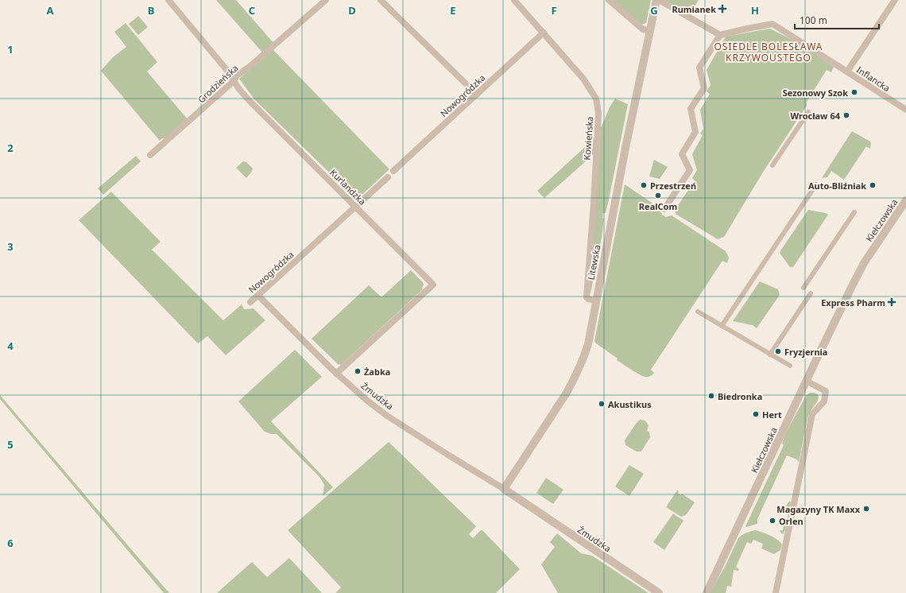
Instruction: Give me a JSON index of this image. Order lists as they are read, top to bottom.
{
  "streets": {
    "street": [
      "Inflancka",
      "Grodzieńska",
      "Nowogródzka",
      "Kowieńska",
      "Kurlandzka",
      "Kiełczowska",
      "Litewska",
      "Żmudzka"
    ]
  },
  "crossings": [
    ["Grodzieńska", "Kurlandzka"],
    ["Nowogródzka", "Kowieńska"],
    ["Nowogródzka", "Kurlandzka"],
    ["Nowogródzka", "Żmudzka"],
    ["Kowieńska", "Litewska"],
    ["Kurlandzka", "Żmudzka"],
    ["Litewska", "Żmudzka"]
  ],
  "districts": ["OSIEDLE BOLESŁAWA KRZYWOUSTEGO"],
  "places": {
    "health": ["Rumianek", "Express Pharm"],
    "other": [
      "Sezonowy Szok",
      "Wrocław 64",
      "Przestrzeń",
      "Auto-Bliźniak",
      "RealCom",
      "Fryzjernia",
      "Żabka",
      "Biedronka",
      "Akustikus",
      "Hert",
      "Magazyny TK Maxx",
      "Orlen"
    ]
  },
  "scale_bar": "100 m",
  "grid": {
    "columns": [
      "A",
      "B",
      "C",
      "D",
      "E",
      "F",
      "G",
      "H"
    ],
    "rows": [
      "1",
      "2",
      "3",
      "4",
      "5",
      "6"
    ]
  }
}
